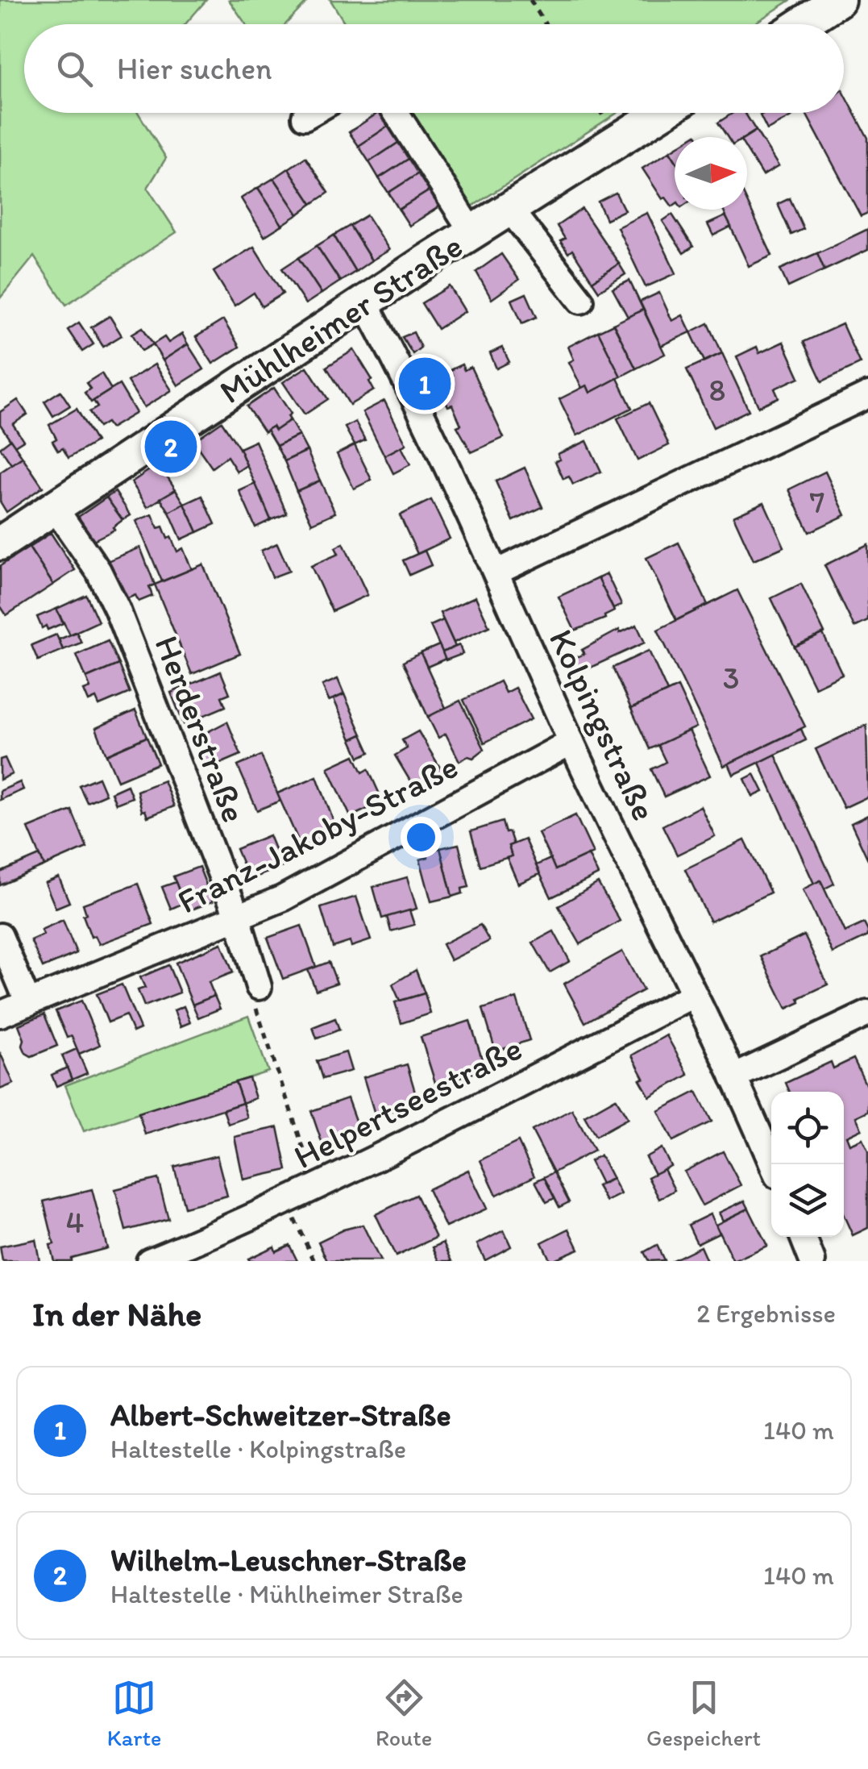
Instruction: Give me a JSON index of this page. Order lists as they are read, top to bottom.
{
  "streets": {
    "main road": ["Mühlheimer Straße"],
    "street": [
      "Kolpingstraße",
      "Herderstraße",
      "Franz-Jakoby-Straße",
      "Helpertseestraße"
    ]
  },
  "crossings": [
    ["Mühlheimer Straße", "Kolpingstraße"],
    ["Mühlheimer Straße", "Herderstraße"],
    ["Kolpingstraße", "Franz-Jakoby-Straße"],
    ["Kolpingstraße", "Helpertseestraße"],
    ["Herderstraße", "Franz-Jakoby-Straße"]
  ],
  "house_numbers": [
    "8",
    "7",
    "3",
    "4"
  ],
  "north": "right",
  "page": {
    "search": "Hier suchen",
    "pins": ["1", "2"],
    "heading": ["In der Nähe", "2 Ergebnisse"],
    "list": [
      {
        "mark": "1",
        "name": "Albert-Schweitzer-Straße",
        "note": "Haltestelle · Kolpingstraße",
        "value": "140 m"
      },
      {
        "mark": "2",
        "name": "Wilhelm-Leuschner-Straße",
        "note": "Haltestelle · Mühlheimer Straße",
        "value": "140 m"
      }
    ],
    "nav": ["Karte", "Route", "Gespeichert"]
  }
}
